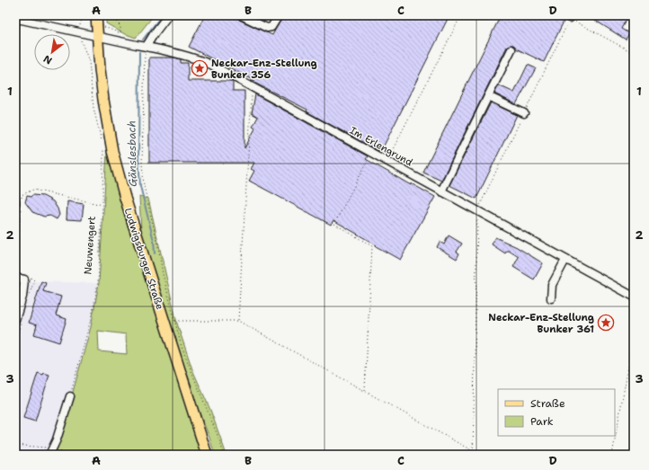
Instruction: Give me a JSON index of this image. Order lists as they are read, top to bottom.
{
  "streets": {
    "main road": ["Ludwigsburger Straße"],
    "street": ["Im Erlengrund"],
    "path": ["Neuwengert"]
  },
  "crossings": [
    ["Im Erlengrund", "Ludwigsburger Straße"]
  ],
  "water": ["Gänslesbach"],
  "places": {
    "place": ["Neckar-Enz-Stellung Bunker 356", "Neckar-Enz-Stellung Bunker 361"]
  },
  "legend": ["Straße", "Park"],
  "north": "bottom left",
  "grid": {
    "columns": [
      "A",
      "B",
      "C",
      "D"
    ],
    "rows": ["1", "2", "3"]
  }
}
